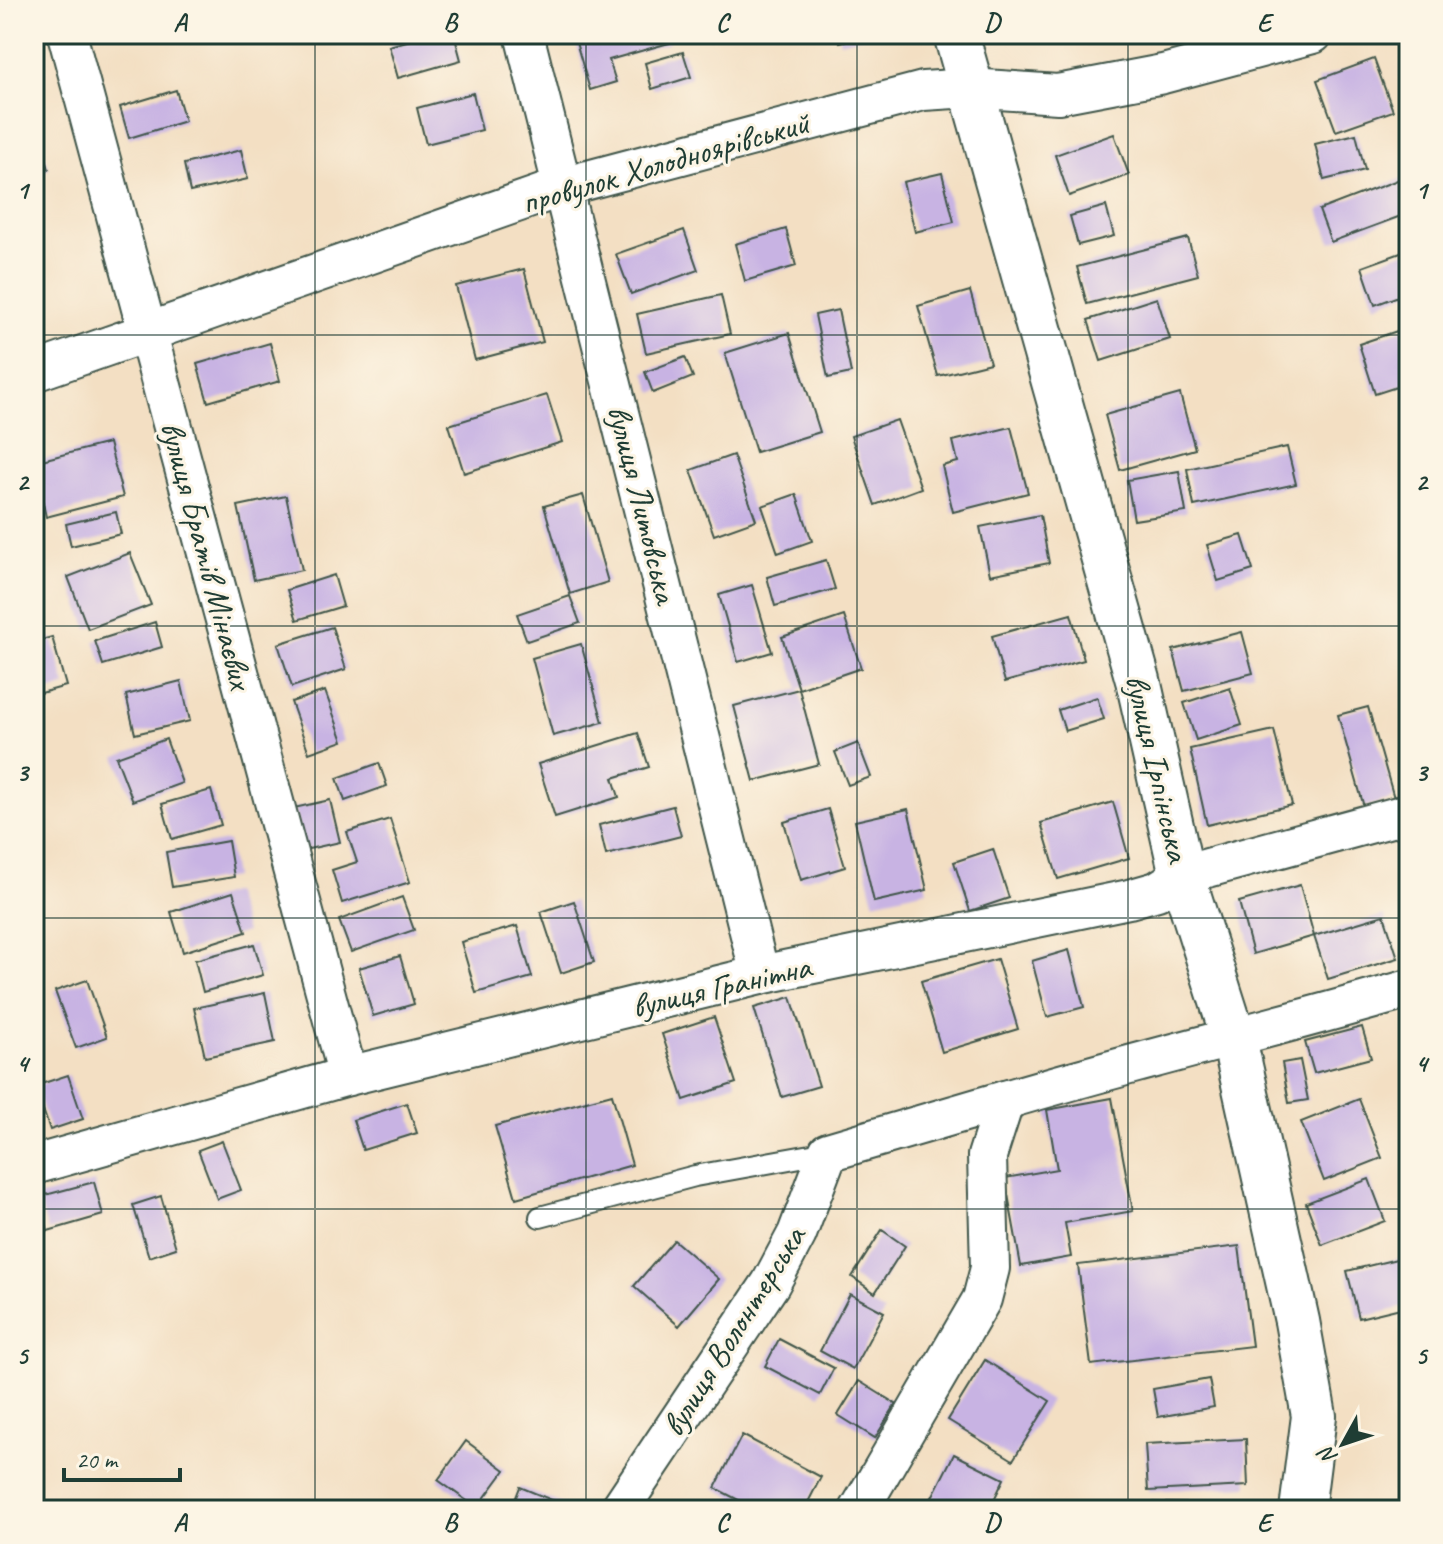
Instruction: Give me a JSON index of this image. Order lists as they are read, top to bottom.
{
  "streets": {
    "street": [
      "провулок Холодноярівський",
      "вулиця Литовська",
      "вулиця Братів Мінаєвих",
      "вулиця Ірпінська",
      "вулиця Гранітна",
      "вулиця Волонтерська"
    ]
  },
  "crossings": [
    ["провулок Холодноярівський", "вулиця Литовська"],
    ["провулок Холодноярівський", "вулиця Братів Мінаєвих"],
    ["провулок Холодноярівський", "вулиця Ірпінська"],
    ["вулиця Литовська", "вулиця Гранітна"],
    ["вулиця Братів Мінаєвих", "вулиця Гранітна"],
    ["вулиця Ірпінська", "вулиця Гранітна"]
  ],
  "scale_bar": "20 m",
  "north": "bottom left",
  "grid": {
    "columns": [
      "A",
      "B",
      "C",
      "D",
      "E"
    ],
    "rows": [
      "1",
      "2",
      "3",
      "4",
      "5"
    ]
  }
}
